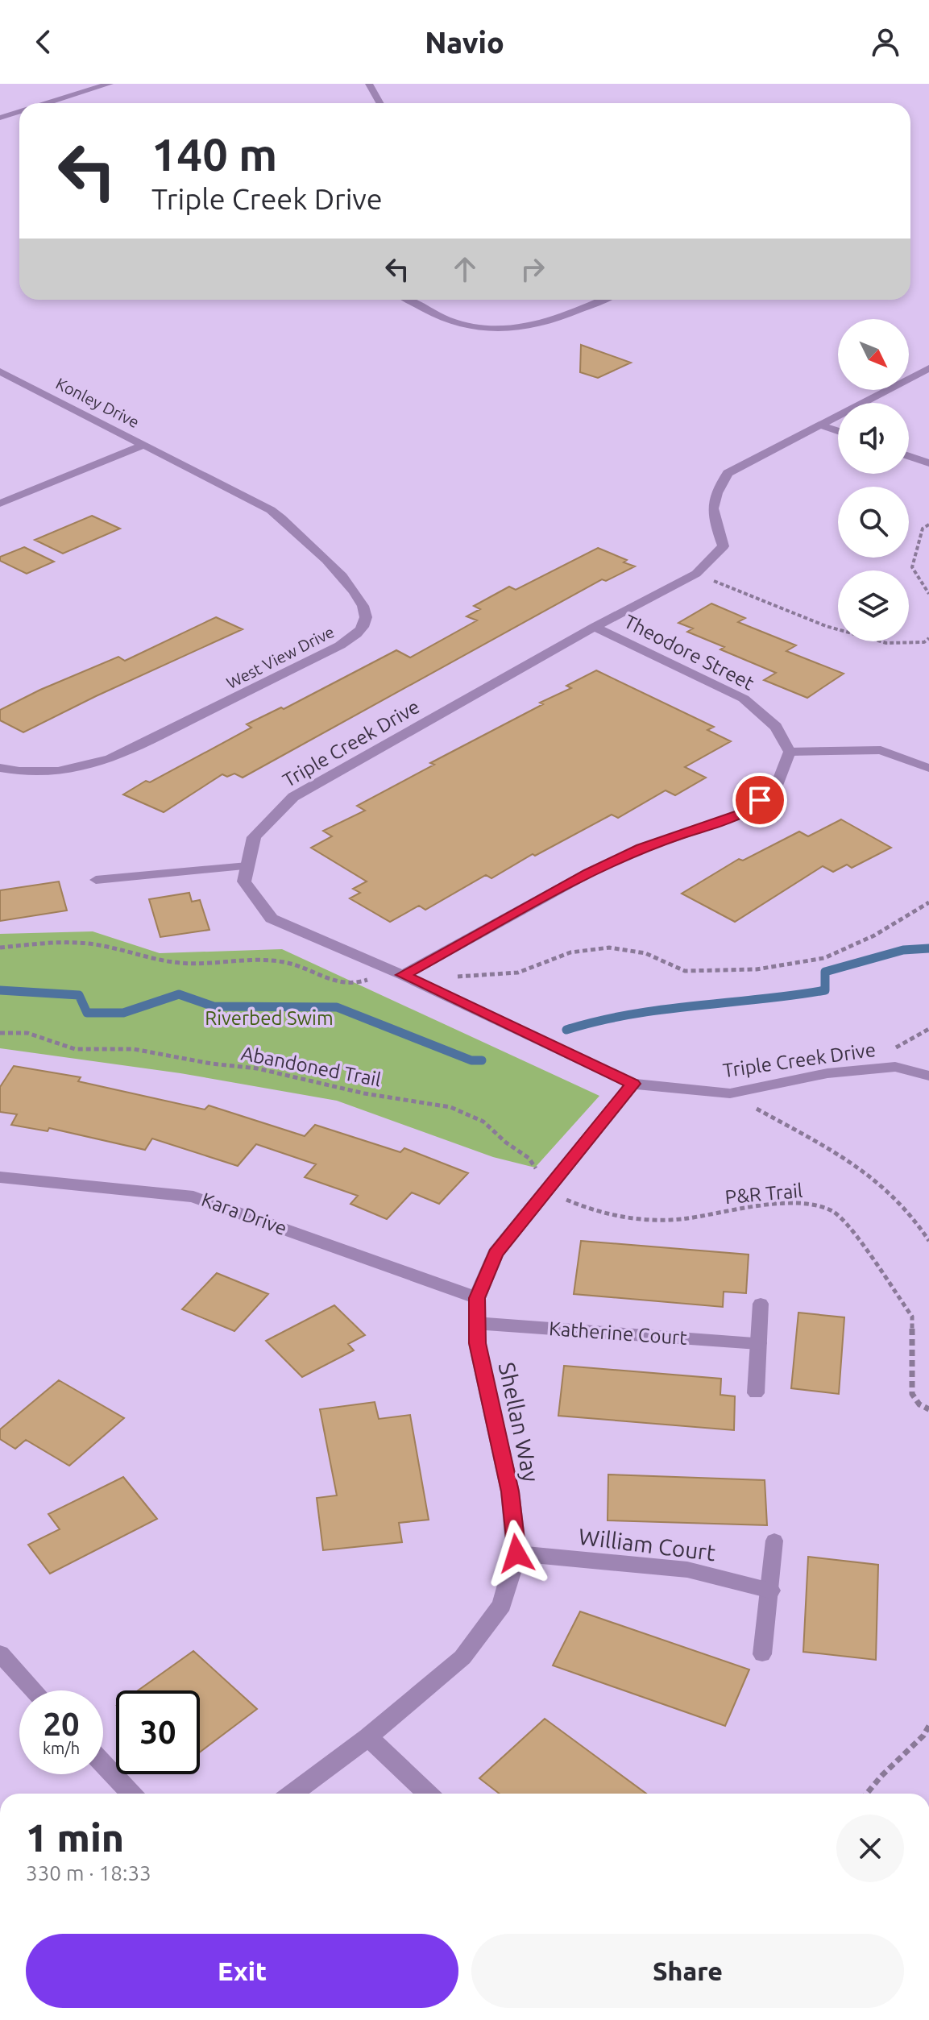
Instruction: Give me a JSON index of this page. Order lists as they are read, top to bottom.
{
  "streets": {
    "street": [
      "Konley Drive",
      "Theodore Street",
      "West View Drive",
      "Triple Creek Drive",
      "Kara Drive",
      "Katherine Court",
      "Shellan Way",
      "William Court"
    ],
    "path": ["Abandoned Trail", "P&R Trail"]
  },
  "crossings": [
    ["Konley Drive", "West View Drive"],
    ["Theodore Street", "Triple Creek Drive"],
    ["Triple Creek Drive", "Shellan Way"],
    ["Abandoned Trail", "P&R Trail"],
    ["Abandoned Trail", "Shellan Way"],
    ["P&R Trail", "Shellan Way"],
    ["Kara Drive", "Shellan Way"],
    ["Katherine Court", "Shellan Way"],
    ["Shellan Way", "William Court"]
  ],
  "parks": ["Riverbed Swim"],
  "north": "bottom right",
  "page": {
    "header": "Navio",
    "turn": ["140 m", "Triple Creek Drive"],
    "speed": "20 km/h",
    "limit": "30",
    "heading": ["1 min", "330 m · 18:33"],
    "buttons": ["Exit", "Share"]
  }
}
